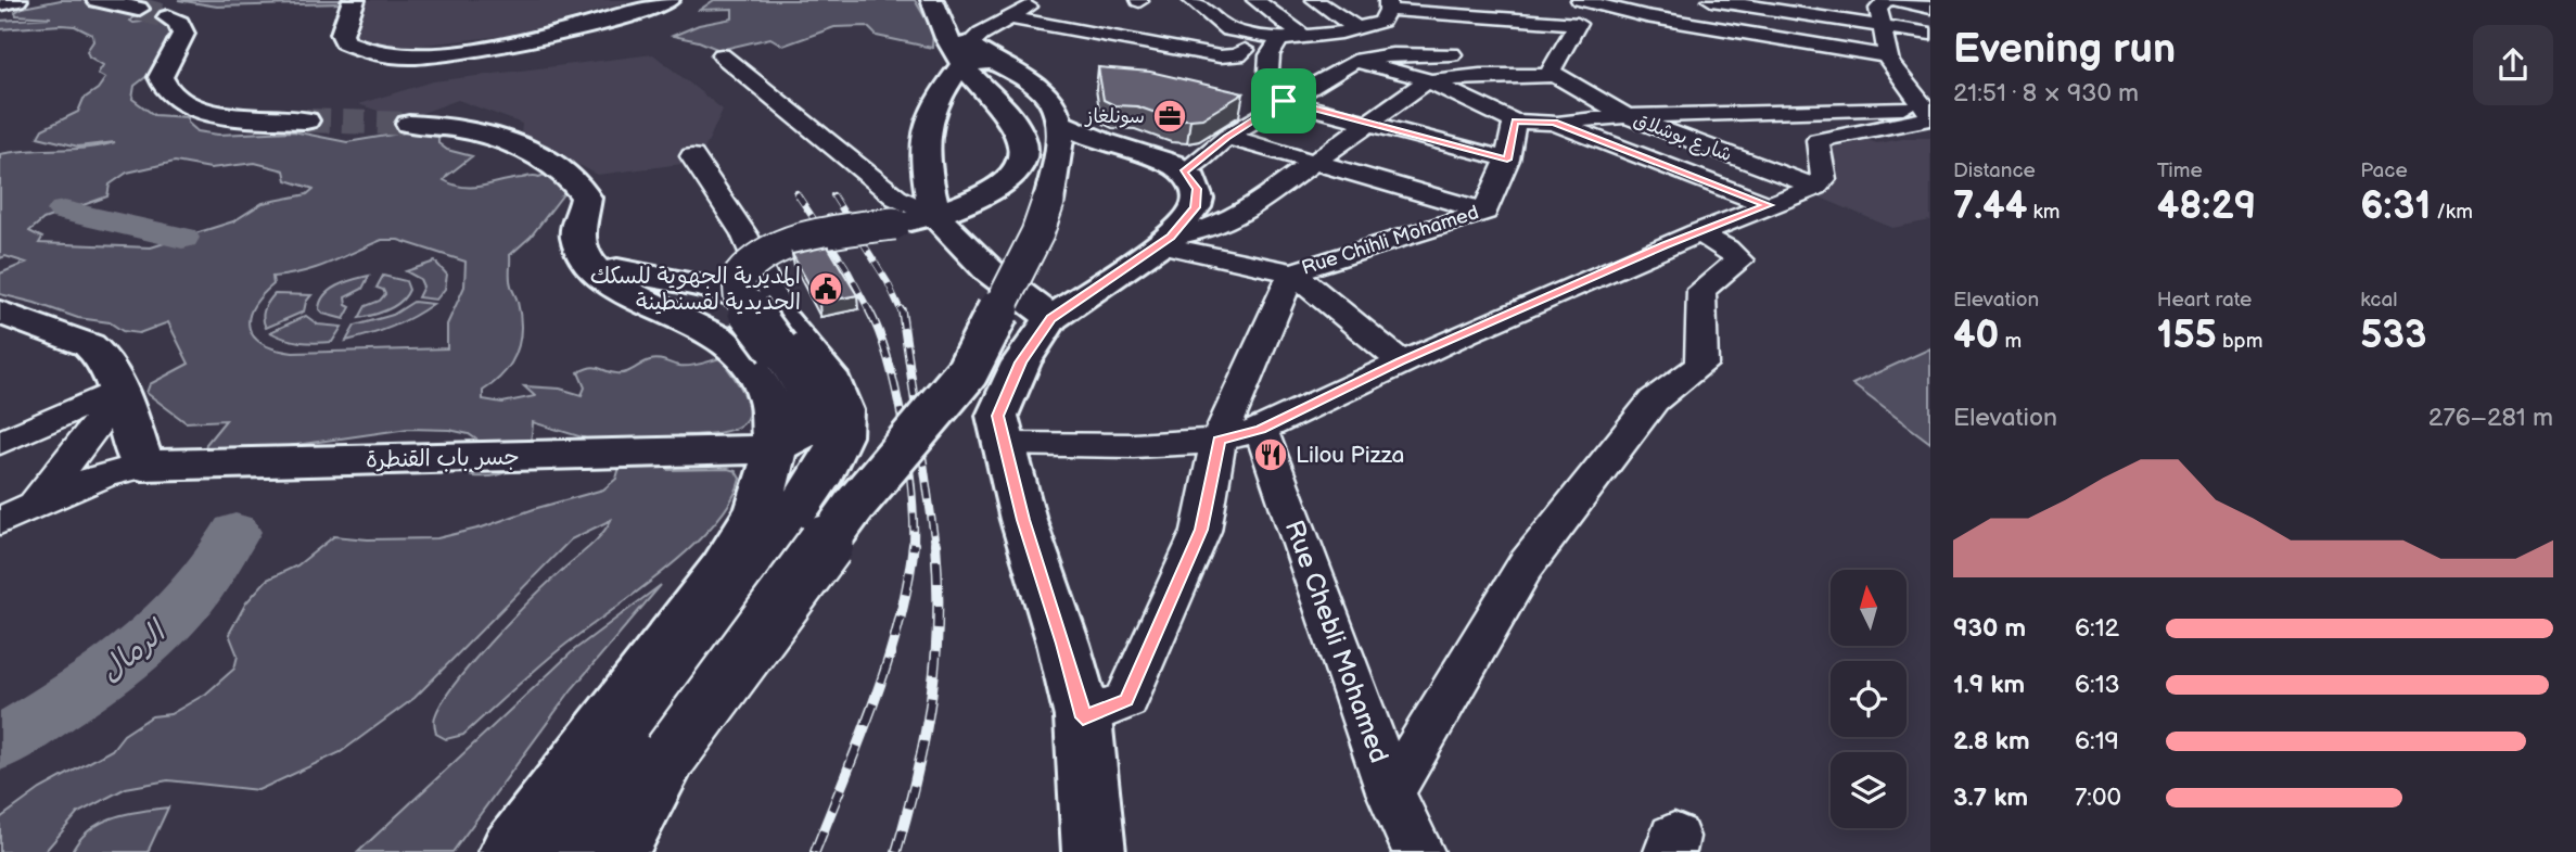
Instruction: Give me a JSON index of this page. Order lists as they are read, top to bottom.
{
  "streets": {
    "main road": ["جسر باب القنطرة"],
    "street": ["شارع بوشلاق", "Rue Chihli Mohamed", "Rue Chebli Mohamed"]
  },
  "water": ["الرمال"],
  "places": {
    "office": ["سونلغاز"],
    "public building": ["المديرية الجهوية للسكك الحديدية لقسنطينة"],
    "restaurant": ["Lilou Pizza"]
  },
  "north": "top",
  "page": {
    "heading": ["Evening run", "21:51 · 8 × 930 m"],
    "stats": [
      ["Distance", "7.44 km"],
      ["Time", "48:29"],
      ["Pace", "6:31 /km"],
      ["Elevation", "40 m"],
      ["Heart rate", "155 bpm"],
      ["kcal", "533"]
    ],
    "chart": ["Elevation", "276–281 m"],
    "list": [
      {
        "name": "930 m",
        "note": "6:12"
      },
      {
        "name": "1.9 km",
        "note": "6:13"
      },
      {
        "name": "2.8 km",
        "note": "6:19"
      },
      {
        "name": "3.7 km",
        "note": "7:00"
      }
    ]
  }
}
